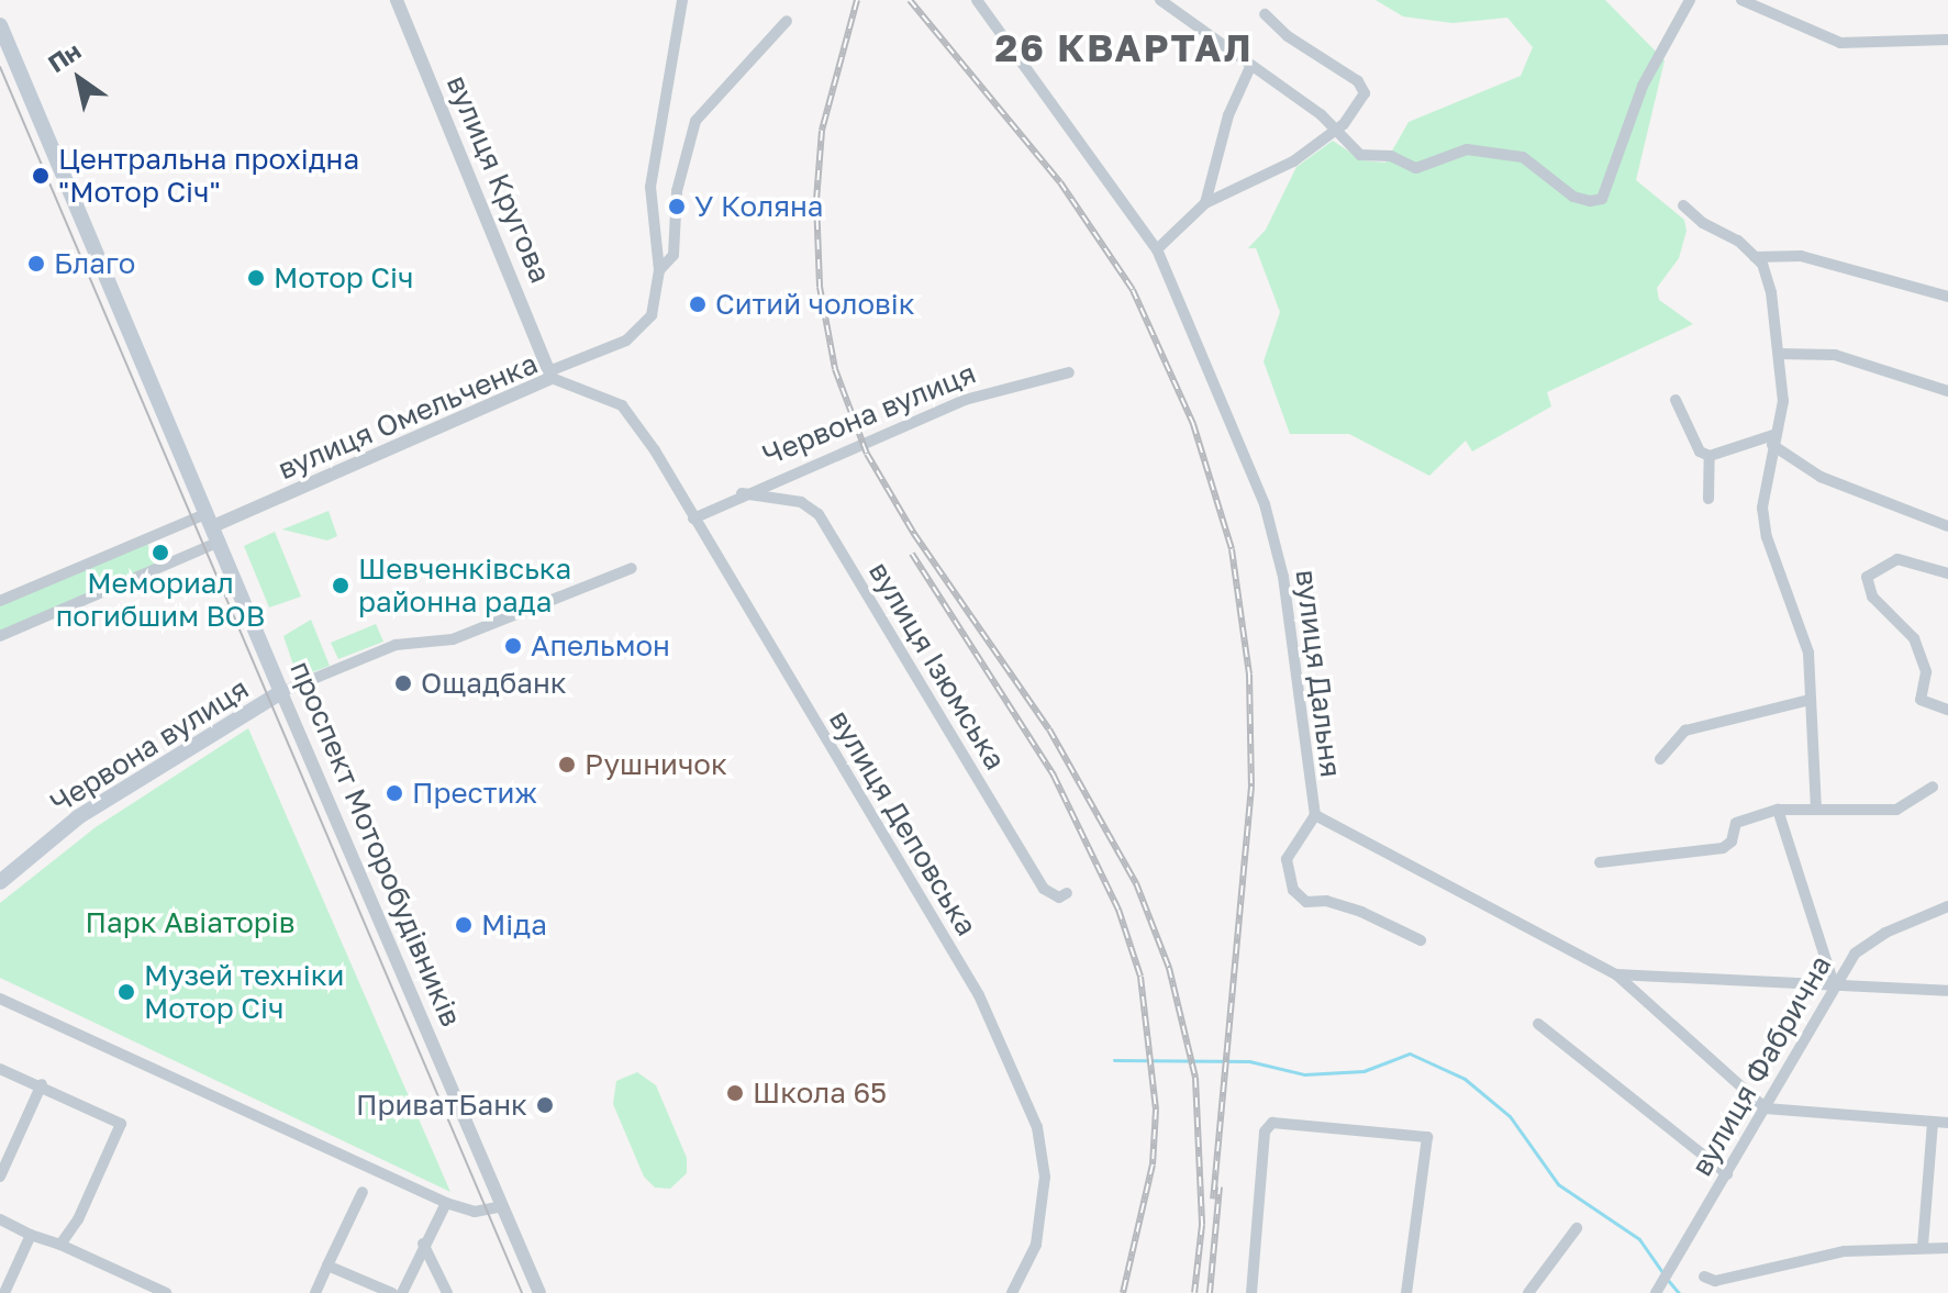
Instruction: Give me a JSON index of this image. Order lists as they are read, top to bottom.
{
  "streets": {
    "main road": ["Червона вулиця", "проспект Моторобудівників"],
    "street": [
      "вулиця Кругова",
      "вулиця Омельченка",
      "вулиця Ізюмська",
      "вулиця Дальня",
      "вулиця Деповська",
      "вулиця Фабрична"
    ]
  },
  "crossings": [
    ["вулиця Кругова", "вулиця Омельченка"],
    ["Червона вулиця", "вулиця Ізюмська"],
    ["Червона вулиця", "вулиця Деповська"],
    ["Червона вулиця", "проспект Моторобудівників"],
    ["вулиця Омельченка", "вулиця Деповська"],
    ["вулиця Омельченка", "проспект Моторобудівників"],
    ["вулиця Дальня", "вулиця Фабрична"]
  ],
  "districts": ["26 КВАРТАЛ"],
  "parks": ["Парк Авіаторів"],
  "places": [
    "Центральна прохідна \"Мотор Січ\"",
    "У Коляна",
    "Благо",
    "Мотор Січ",
    "Ситий чоловік",
    "Мемориал погибшим ВОВ",
    "Шевченківська районна рада",
    "Апельмон",
    "Ощадбанк",
    "Рушничок",
    "Престиж",
    "Міда",
    "Музей техніки Мотор Січ",
    "Школа 65",
    "ПриватБанк"
  ],
  "north": "top left"
}
